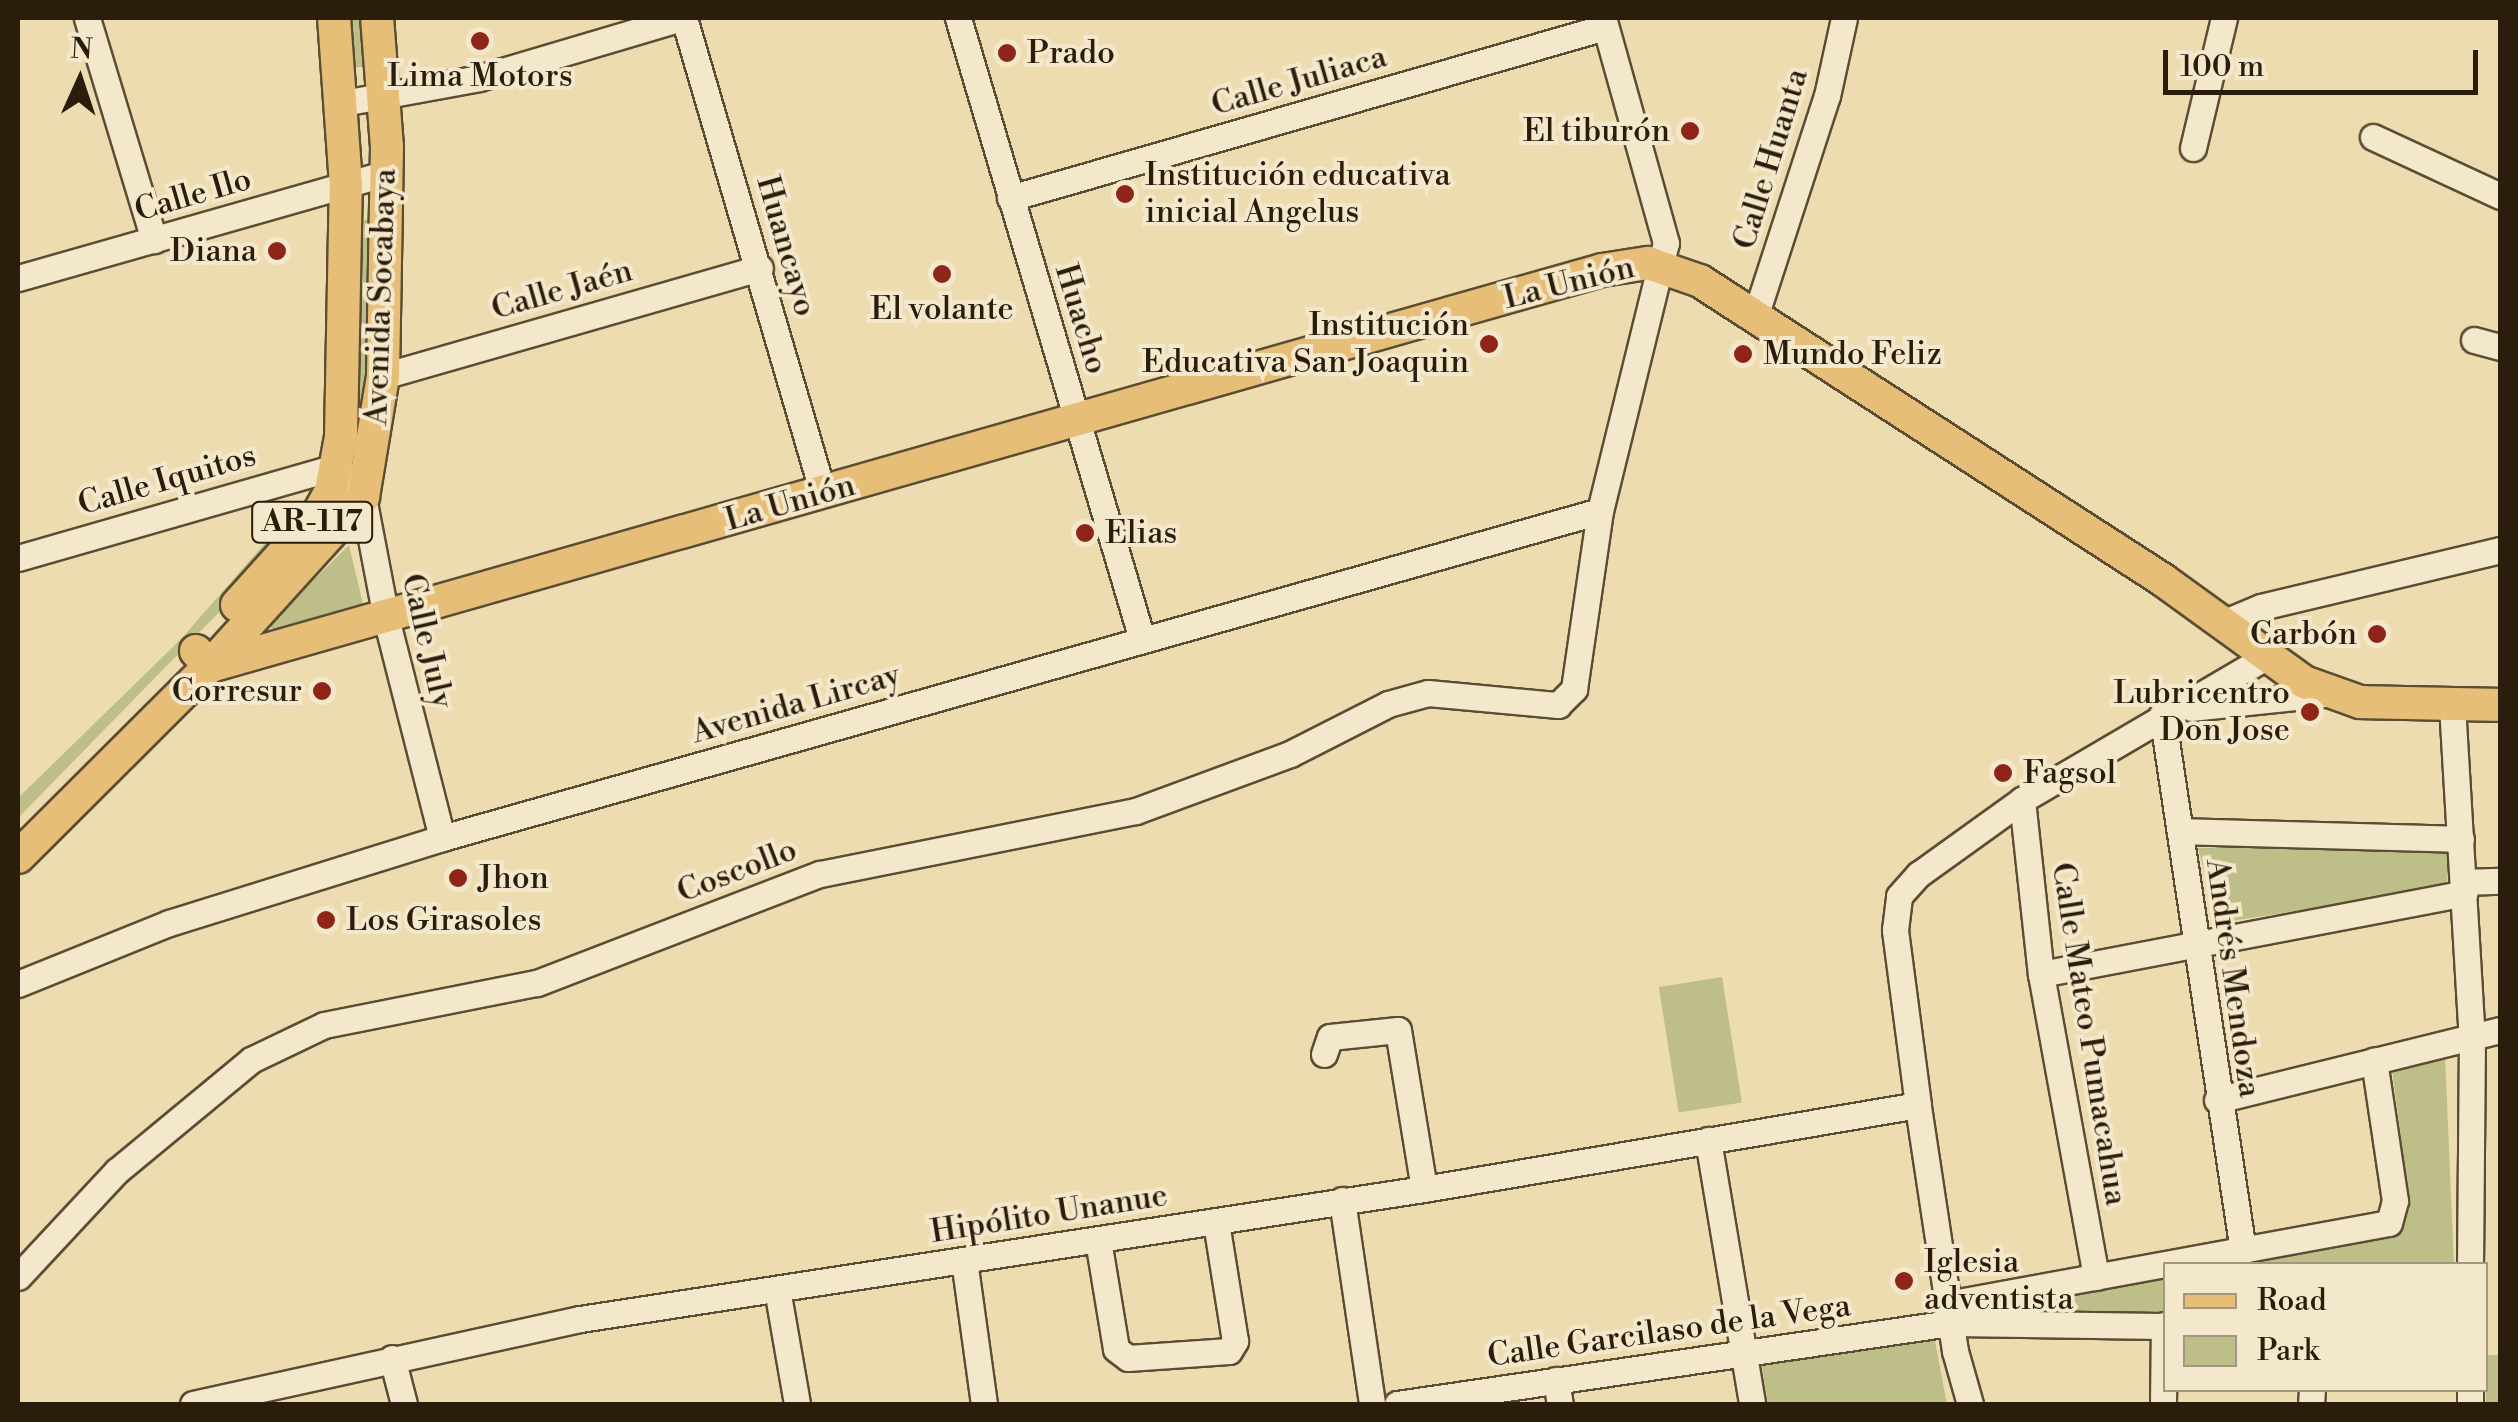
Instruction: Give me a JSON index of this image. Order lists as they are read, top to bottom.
{
  "streets": {
    "main road": ["La Unión", "Avenida Socabaya", "AR-117"],
    "street": [
      "Calle Juliaca",
      "Calle Huanta",
      "Calle Ilo",
      "Huancayo",
      "Calle Jaén",
      "Huacho",
      "Calle Iquitos",
      "Calle July",
      "Avenida Lircay",
      "Coscollo",
      "Andrés Mendoza",
      "Calle Mateo Pumacahua",
      "Hipólito Unanue",
      "Calle Garcilaso de la Vega"
    ]
  },
  "crossings": [
    ["Calle Juliaca", "Huacho"],
    ["Calle Huanta", "La Unión"],
    ["Calle Ilo", "Avenida Socabaya"],
    ["Huancayo", "La Unión"],
    ["Huancayo", "Calle Jaén"],
    ["La Unión", "Avenida Socabaya"],
    ["La Unión", "Huacho"],
    ["La Unión", "Calle July"],
    ["Calle Jaén", "Avenida Socabaya"],
    ["Avenida Socabaya", "Calle Iquitos"],
    ["Avenida Socabaya", "Calle July"],
    ["Huacho", "Avenida Lircay"],
    ["Calle July", "Avenida Lircay"],
    ["Avenida Lircay", "Coscollo"]
  ],
  "places": [
    "Lima Motors",
    "Prado",
    "El tiburón",
    "Institución educativa inicial Angelus",
    "Diana",
    "El volante",
    "Institución Educativa San Joaquin",
    "Mundo Feliz",
    "Elias",
    "Carbón",
    "Corresur",
    "Lubricentro Don Jose",
    "Fagsol",
    "Jhon",
    "Los Girasoles",
    "Iglesia adventista"
  ],
  "legend": ["Road", "Park"],
  "scale_bar": "100 m",
  "north": "top"
}
